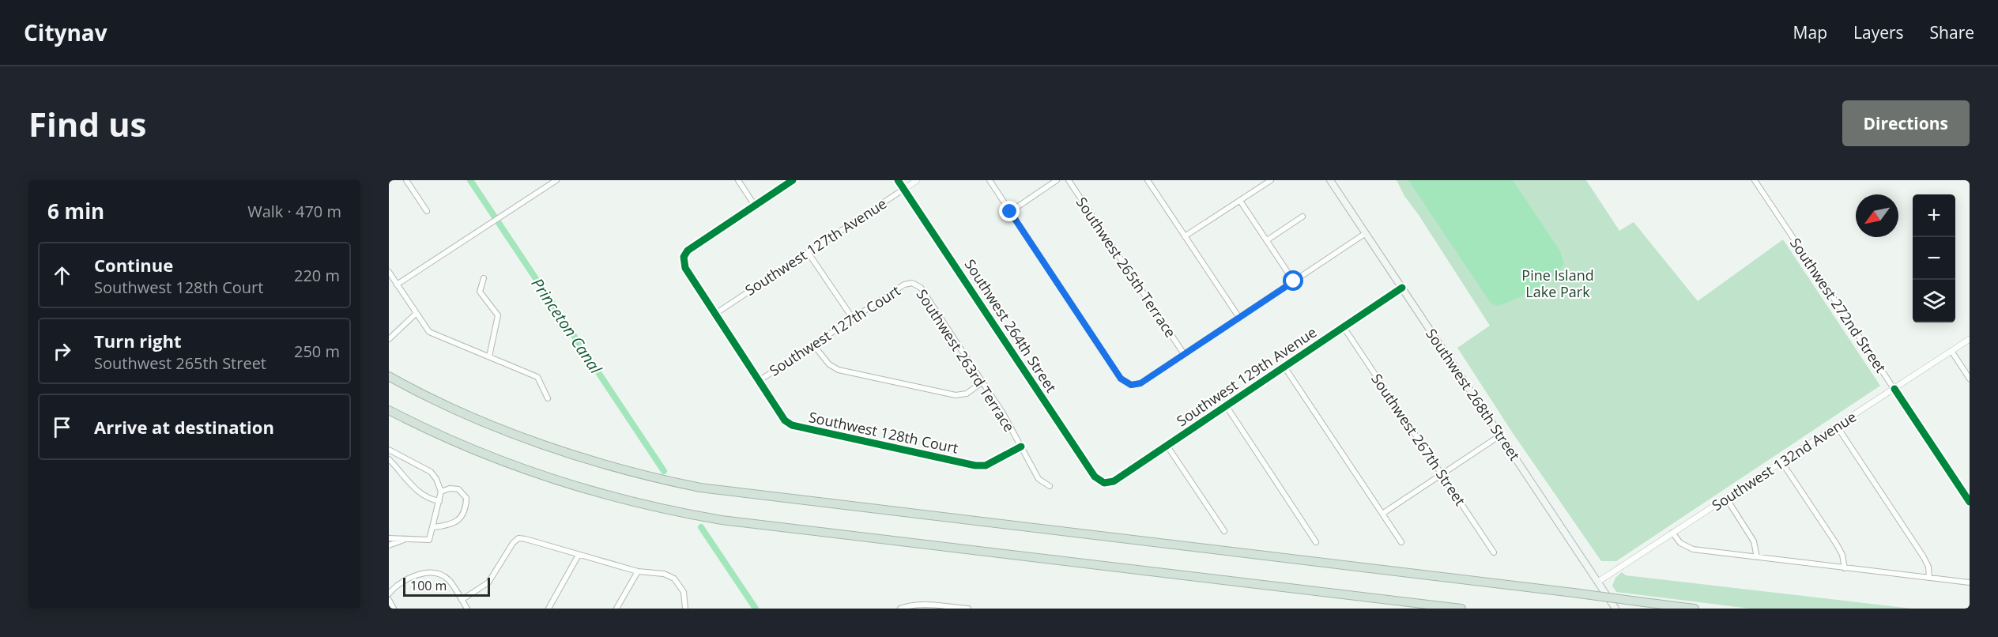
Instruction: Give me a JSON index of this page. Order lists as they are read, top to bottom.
{
  "streets": {
    "main road": ["Southwest 268th Street"],
    "street": [
      "Southwest 127th Avenue",
      "Southwest 265th Terrace",
      "Southwest 272nd Street",
      "Southwest 264th Street",
      "Southwest 127th Court",
      "Southwest 263rd Terrace",
      "Southwest 129th Avenue",
      "Southwest 128th Court",
      "Southwest 267th Street",
      "Southwest 132nd Avenue"
    ]
  },
  "crossings": [
    ["Southwest 127th Avenue", "Southwest 264th Street"],
    ["Southwest 127th Avenue", "Southwest 128th Court"],
    ["Southwest 272nd Street", "Southwest 132nd Avenue"],
    ["Southwest 264th Street", "Southwest 129th Avenue"],
    ["Southwest 127th Court", "Southwest 263rd Terrace"],
    ["Southwest 127th Court", "Southwest 128th Court"],
    ["Southwest 263rd Terrace", "Southwest 128th Court"],
    ["Southwest 129th Avenue", "Southwest 268th Street"],
    ["Southwest 129th Avenue", "Southwest 267th Street"],
    ["Southwest 268th Street", "Southwest 132nd Avenue"]
  ],
  "water": ["Princeton Canal"],
  "parks": ["Pine Island Lake Park"],
  "scale_bar": "100 m",
  "north": "bottom left",
  "page": {
    "header": "Citynav",
    "nav": ["Map", "Layers", "Share"],
    "buttons": "Directions",
    "title": "Find us",
    "heading": ["6 min", "Walk · 470 m"],
    "map_buttons": ["+", "−"],
    "list": [
      ["Continue", "Southwest 128th Court", "220 m"],
      ["Turn right", "Southwest 265th Street", "250 m"],
      "Arrive at destination"
    ],
    "scale": "100 m"
  }
}
